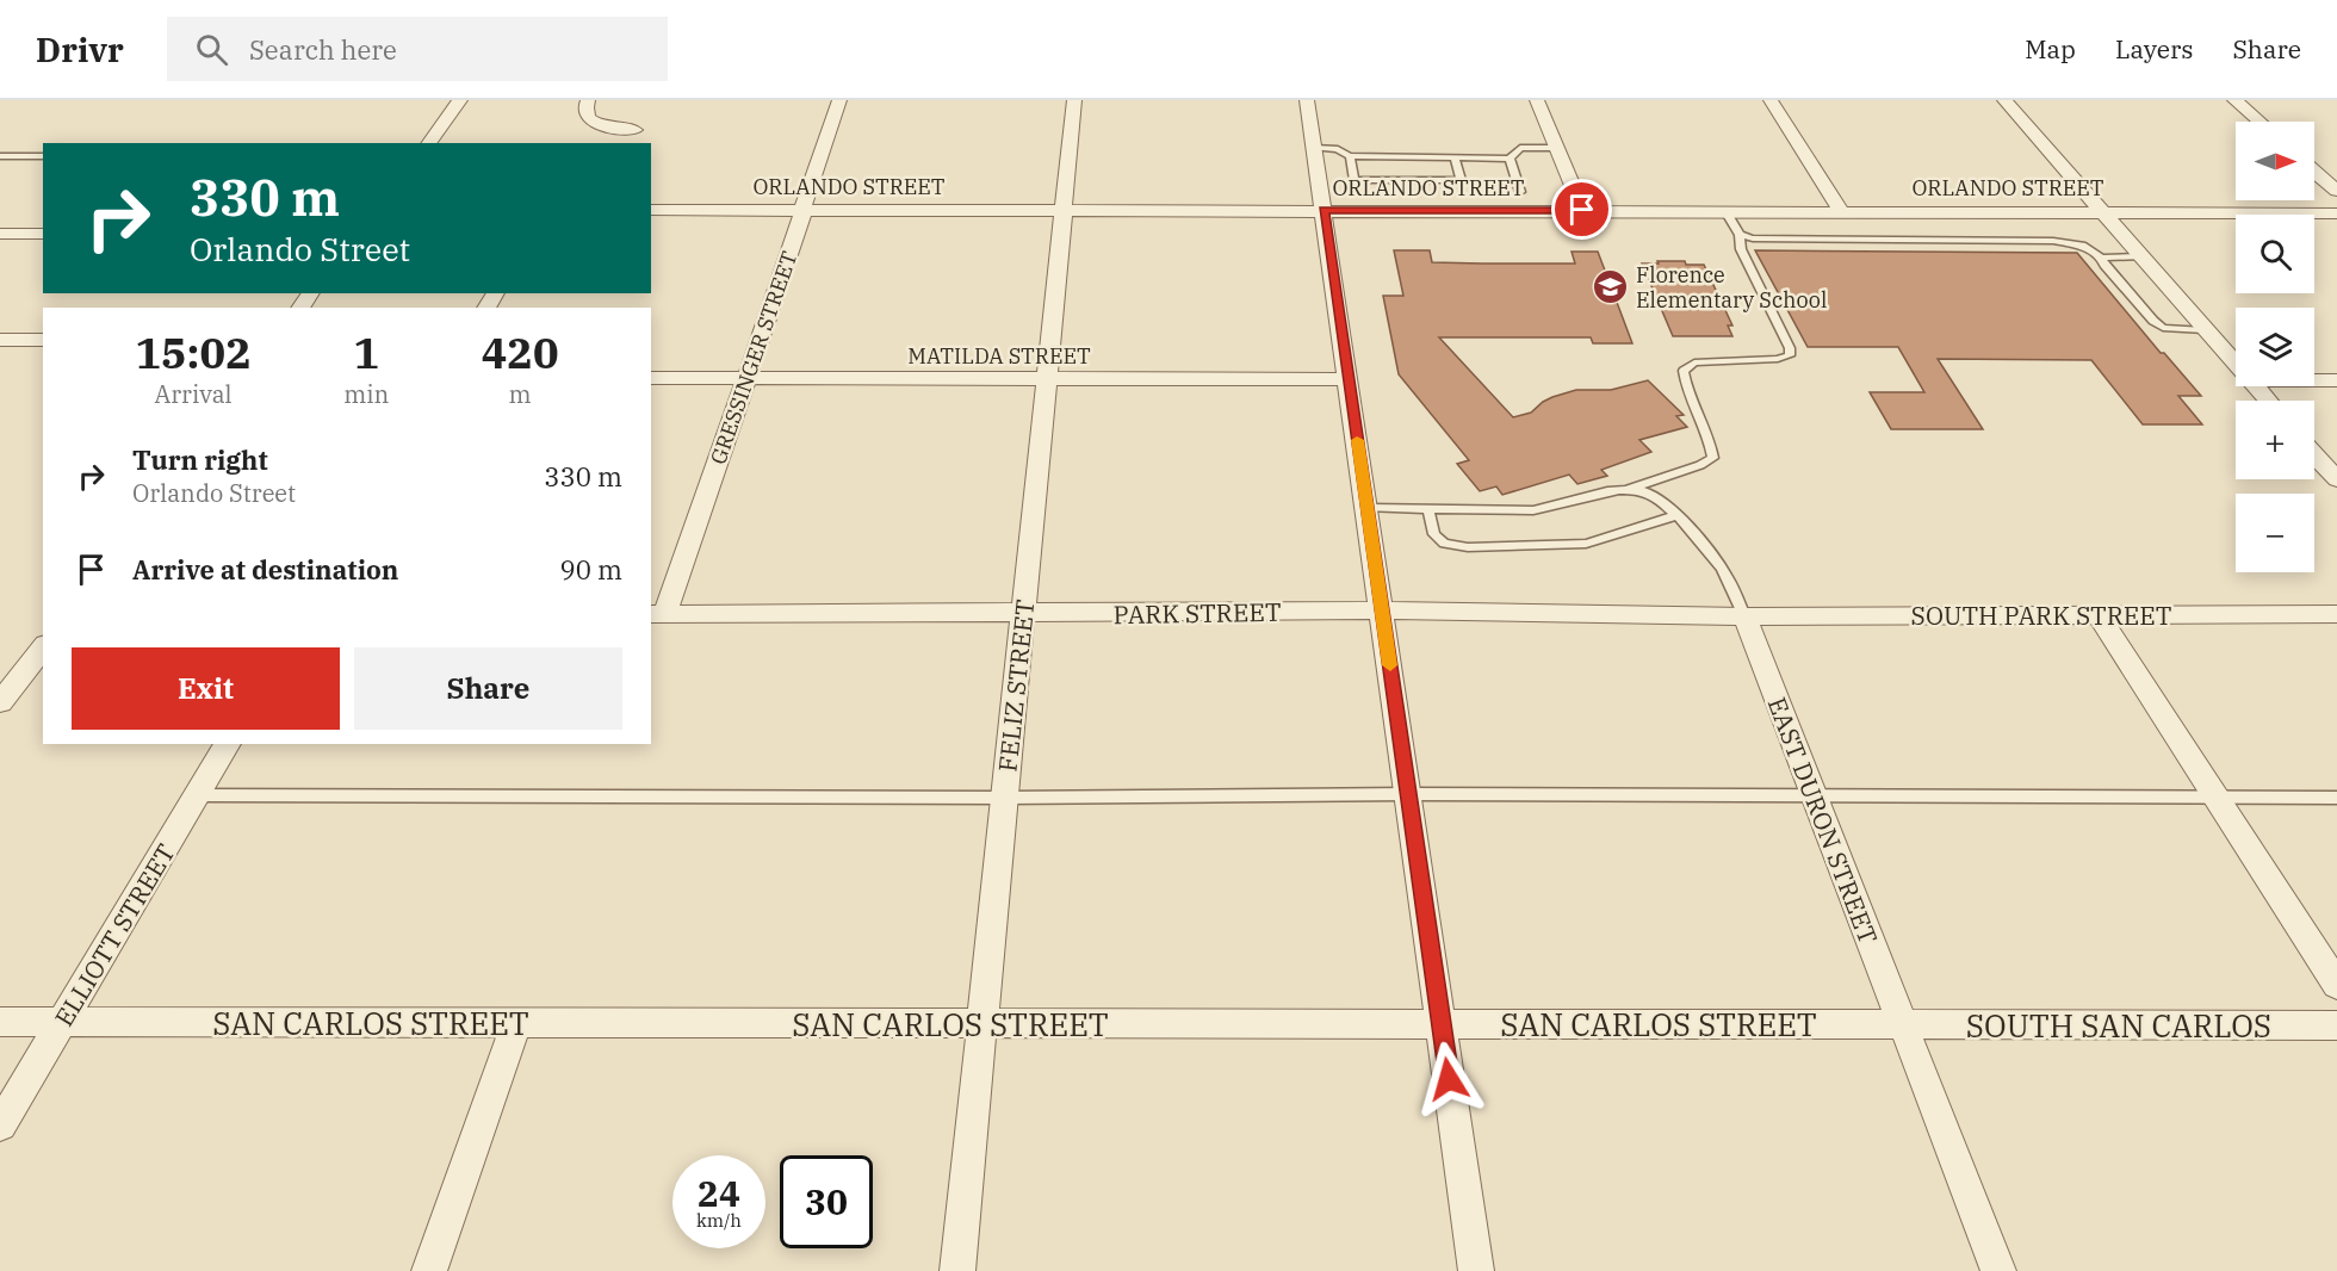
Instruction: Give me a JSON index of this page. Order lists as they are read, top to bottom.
{
  "streets": {
    "street": [
      "ORLANDO STREET",
      "MATILDA STREET",
      "GRESSINGER STREET",
      "PARK STREET",
      "SOUTH PARK STREET",
      "FELIZ STREET",
      "EAST DURON STREET",
      "ELLIOTT STREET",
      "SAN CARLOS STREET",
      "SOUTH SAN CARLOS"
    ]
  },
  "crossings": [
    ["ORLANDO STREET", "GRESSINGER STREET"],
    ["ORLANDO STREET", "FELIZ STREET"],
    ["MATILDA STREET", "GRESSINGER STREET"],
    ["MATILDA STREET", "FELIZ STREET"],
    ["GRESSINGER STREET", "PARK STREET"],
    ["PARK STREET", "SOUTH PARK STREET"],
    ["PARK STREET", "FELIZ STREET"],
    ["PARK STREET", "EAST DURON STREET"],
    ["SOUTH PARK STREET", "EAST DURON STREET"],
    ["FELIZ STREET", "SAN CARLOS STREET"],
    ["EAST DURON STREET", "SAN CARLOS STREET"],
    ["EAST DURON STREET", "SOUTH SAN CARLOS"],
    ["ELLIOTT STREET", "SAN CARLOS STREET"],
    ["SAN CARLOS STREET", "SOUTH SAN CARLOS"]
  ],
  "places": {
    "school or university": ["Florence Elementary School"]
  },
  "north": "right",
  "page": {
    "header": "Drivr",
    "search": "Search here",
    "nav": ["Map", "Layers", "Share"],
    "map_buttons": ["+", "−"],
    "turn": ["330 m", "Orlando Street"],
    "eta": [
      "15:02",
      "Arrival",
      "1",
      "min",
      "420",
      "m"
    ],
    "list": [
      {
        "name": "Turn right",
        "note": "Orlando Street",
        "value": "330 m"
      },
      {
        "name": "Arrive at destination",
        "value": "90 m"
      }
    ],
    "buttons": ["Exit", "Share"],
    "speed": "24 km/h",
    "limit": "30"
  }
}
